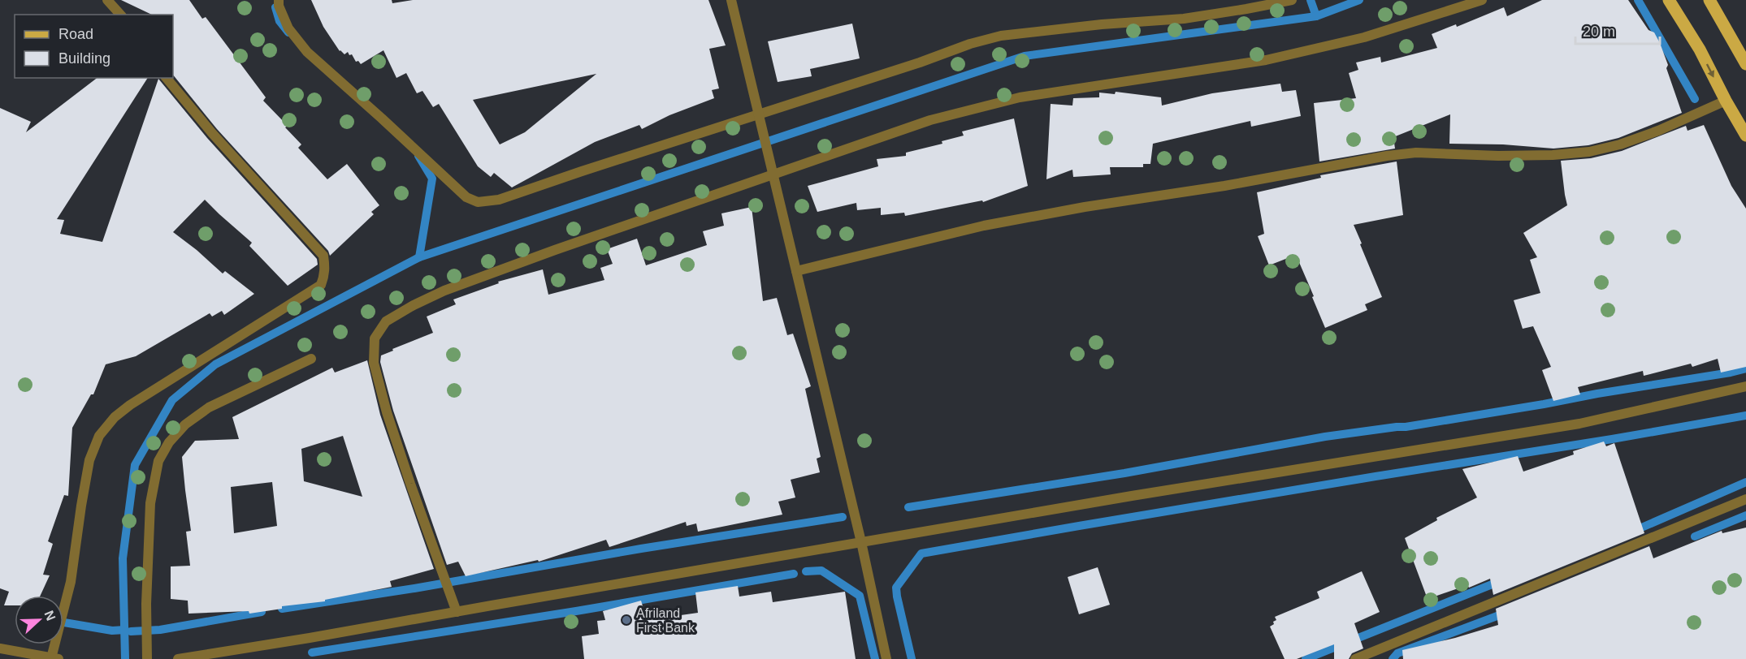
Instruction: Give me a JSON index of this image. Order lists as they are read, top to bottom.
{
  "places": ["Afriland First Bank"],
  "legend": ["Road", "Building"],
  "scale_bar": "20 m",
  "north": "right"
}
